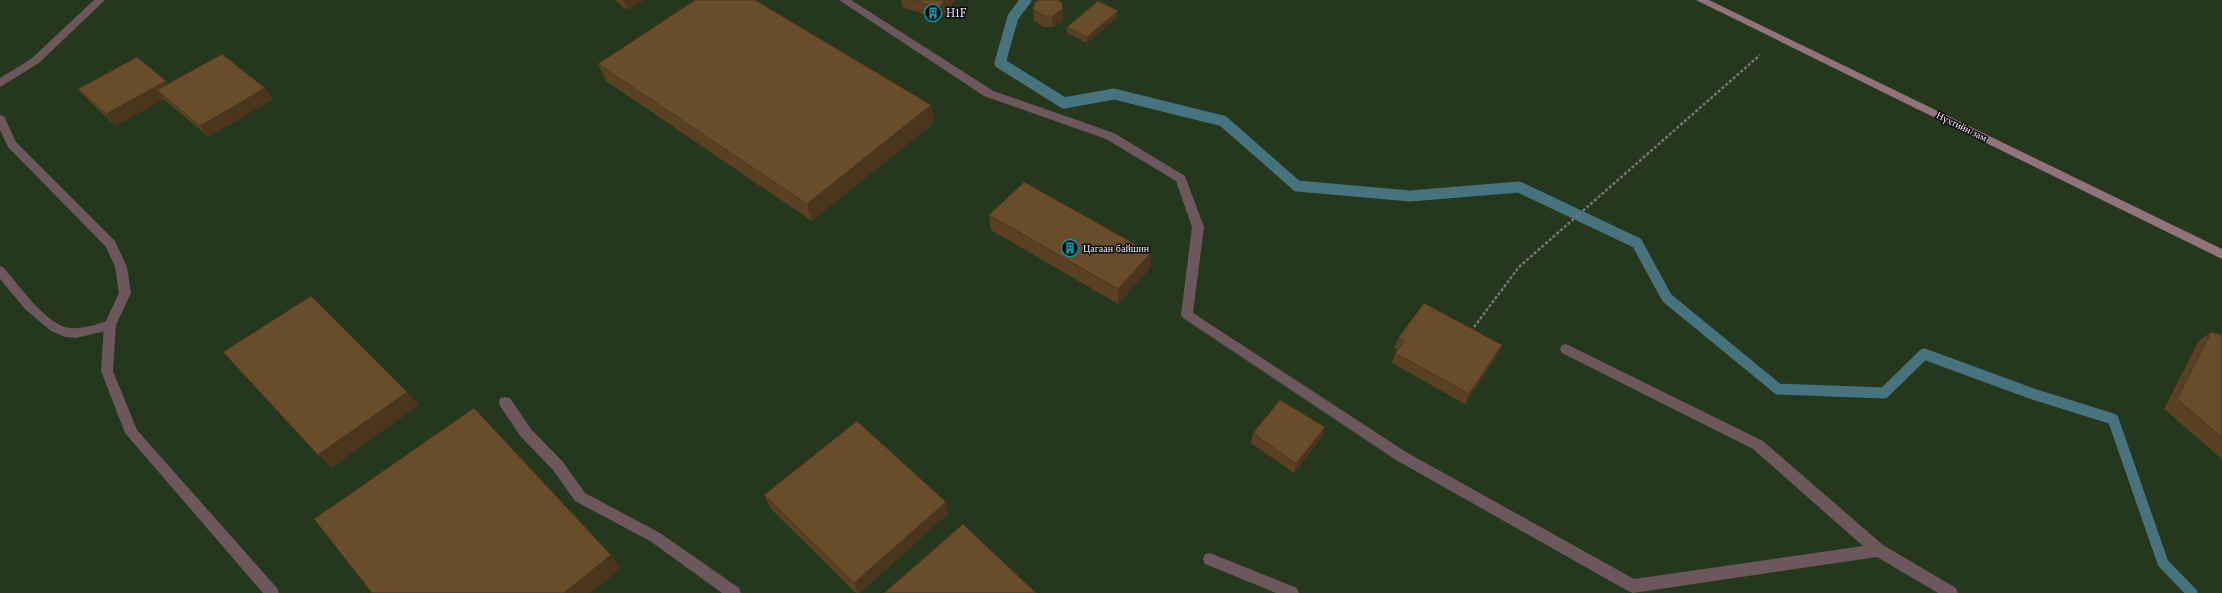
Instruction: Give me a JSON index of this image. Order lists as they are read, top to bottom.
{
  "streets": {
    "street": ["Нүхтийн зам"]
  },
  "places": {
    "building": ["H1F", "Цагаан байшин"]
  }
}
